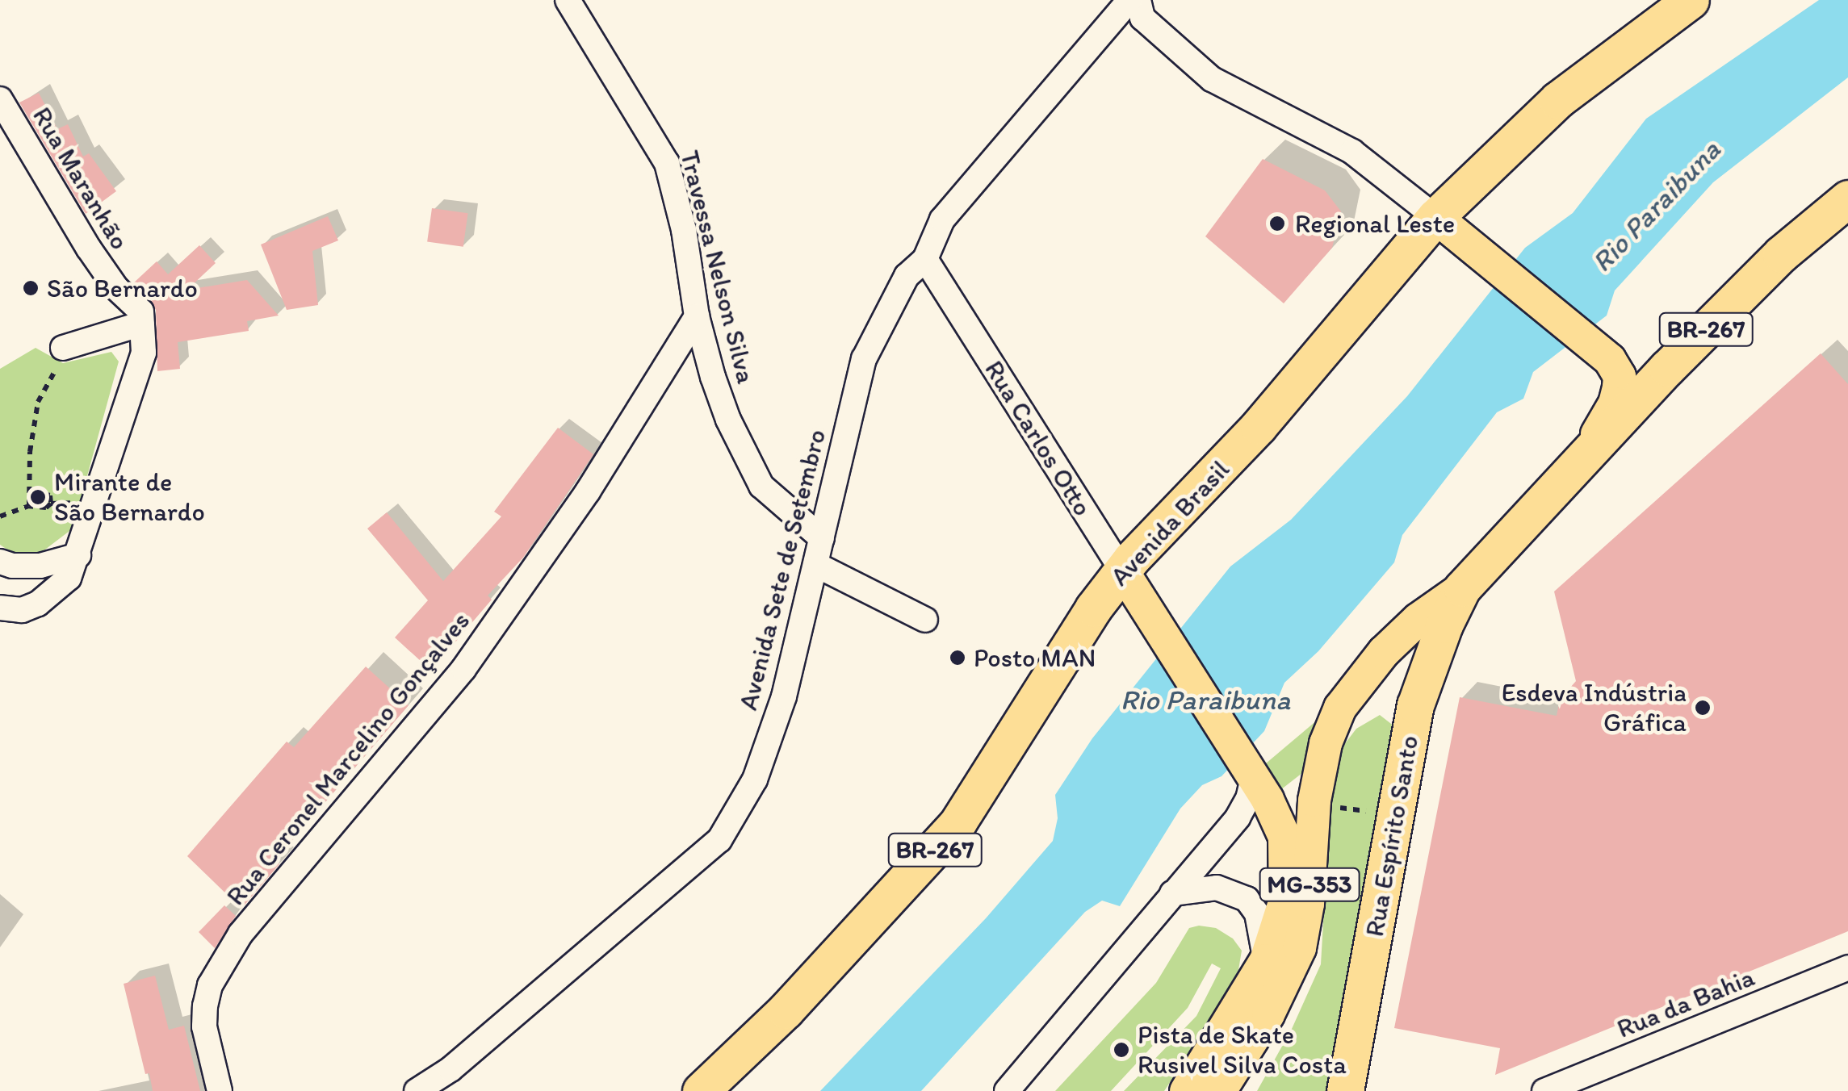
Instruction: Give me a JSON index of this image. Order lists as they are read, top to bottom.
{
  "streets": {
    "highway": ["BR-267", "Avenida Brasil", "Rua Espírito Santo"],
    "main road": ["Rua Carlos Otto", "MG-353"],
    "street": [
      "Rua Maranhão",
      "Travessa Nelson Silva",
      "Avenida Sete de Setembro",
      "Rua Ceronel Marcelino Gonçalves",
      "Rua da Bahia"
    ]
  },
  "crossings": [
    ["Travessa Nelson Silva", "Avenida Sete de Setembro"],
    ["Travessa Nelson Silva", "Rua Ceronel Marcelino Gonçalves"],
    ["BR-267", "Avenida Brasil"],
    ["BR-267", "Rua Espírito Santo"],
    ["BR-267", "MG-353"],
    ["Rua Carlos Otto", "Avenida Brasil"],
    ["Rua Carlos Otto", "Avenida Sete de Setembro"],
    ["Rua Carlos Otto", "MG-353"],
    ["Rua Espírito Santo", "MG-353"]
  ],
  "water": ["Rio Paraibuna"],
  "places": [
    "Regional Leste",
    "São Bernardo",
    "Mirante de São Bernardo",
    "Posto MAN",
    "Esdeva Indústria Gráfica",
    "Pista de Skate Rusivel Silva Costa"
  ]
}
